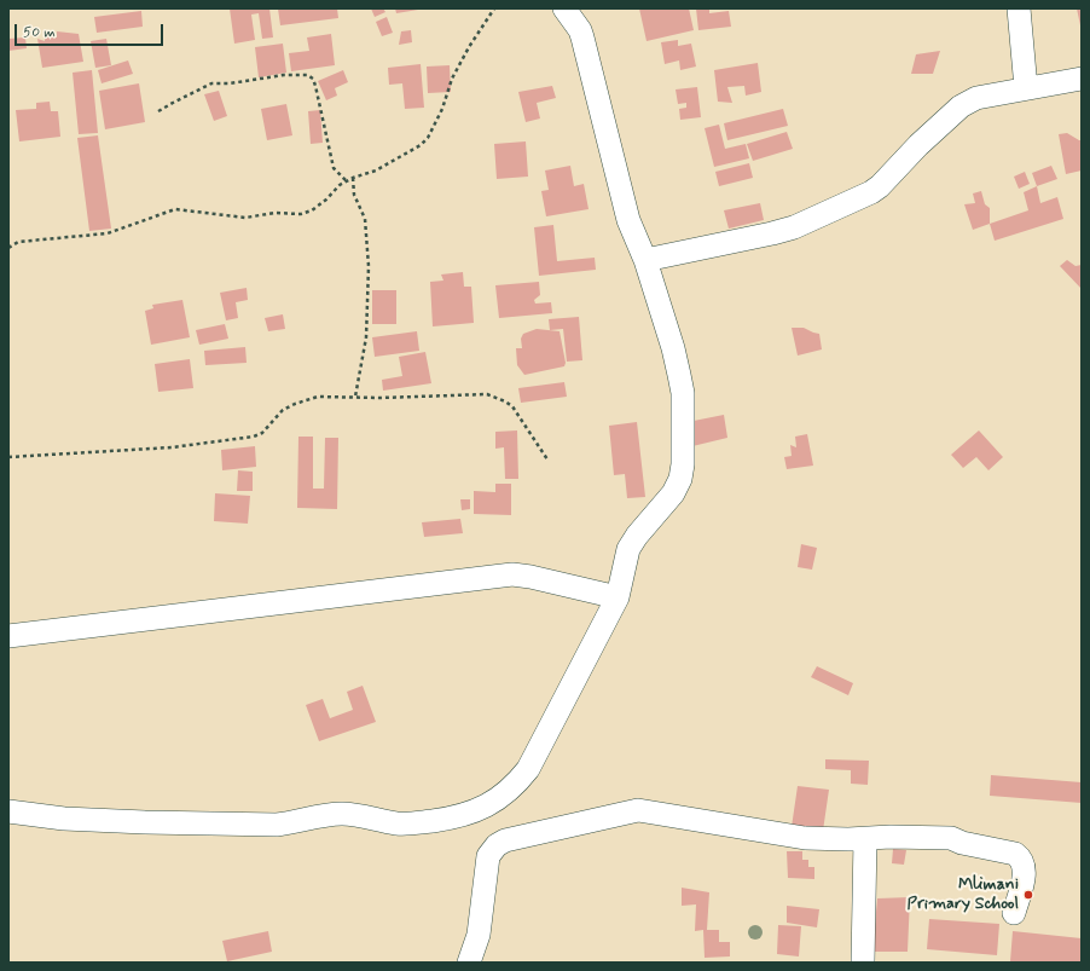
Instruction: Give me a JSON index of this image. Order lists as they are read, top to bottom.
{
  "places": ["Mlimani Primary School"],
  "scale_bar": "50 m"
}
